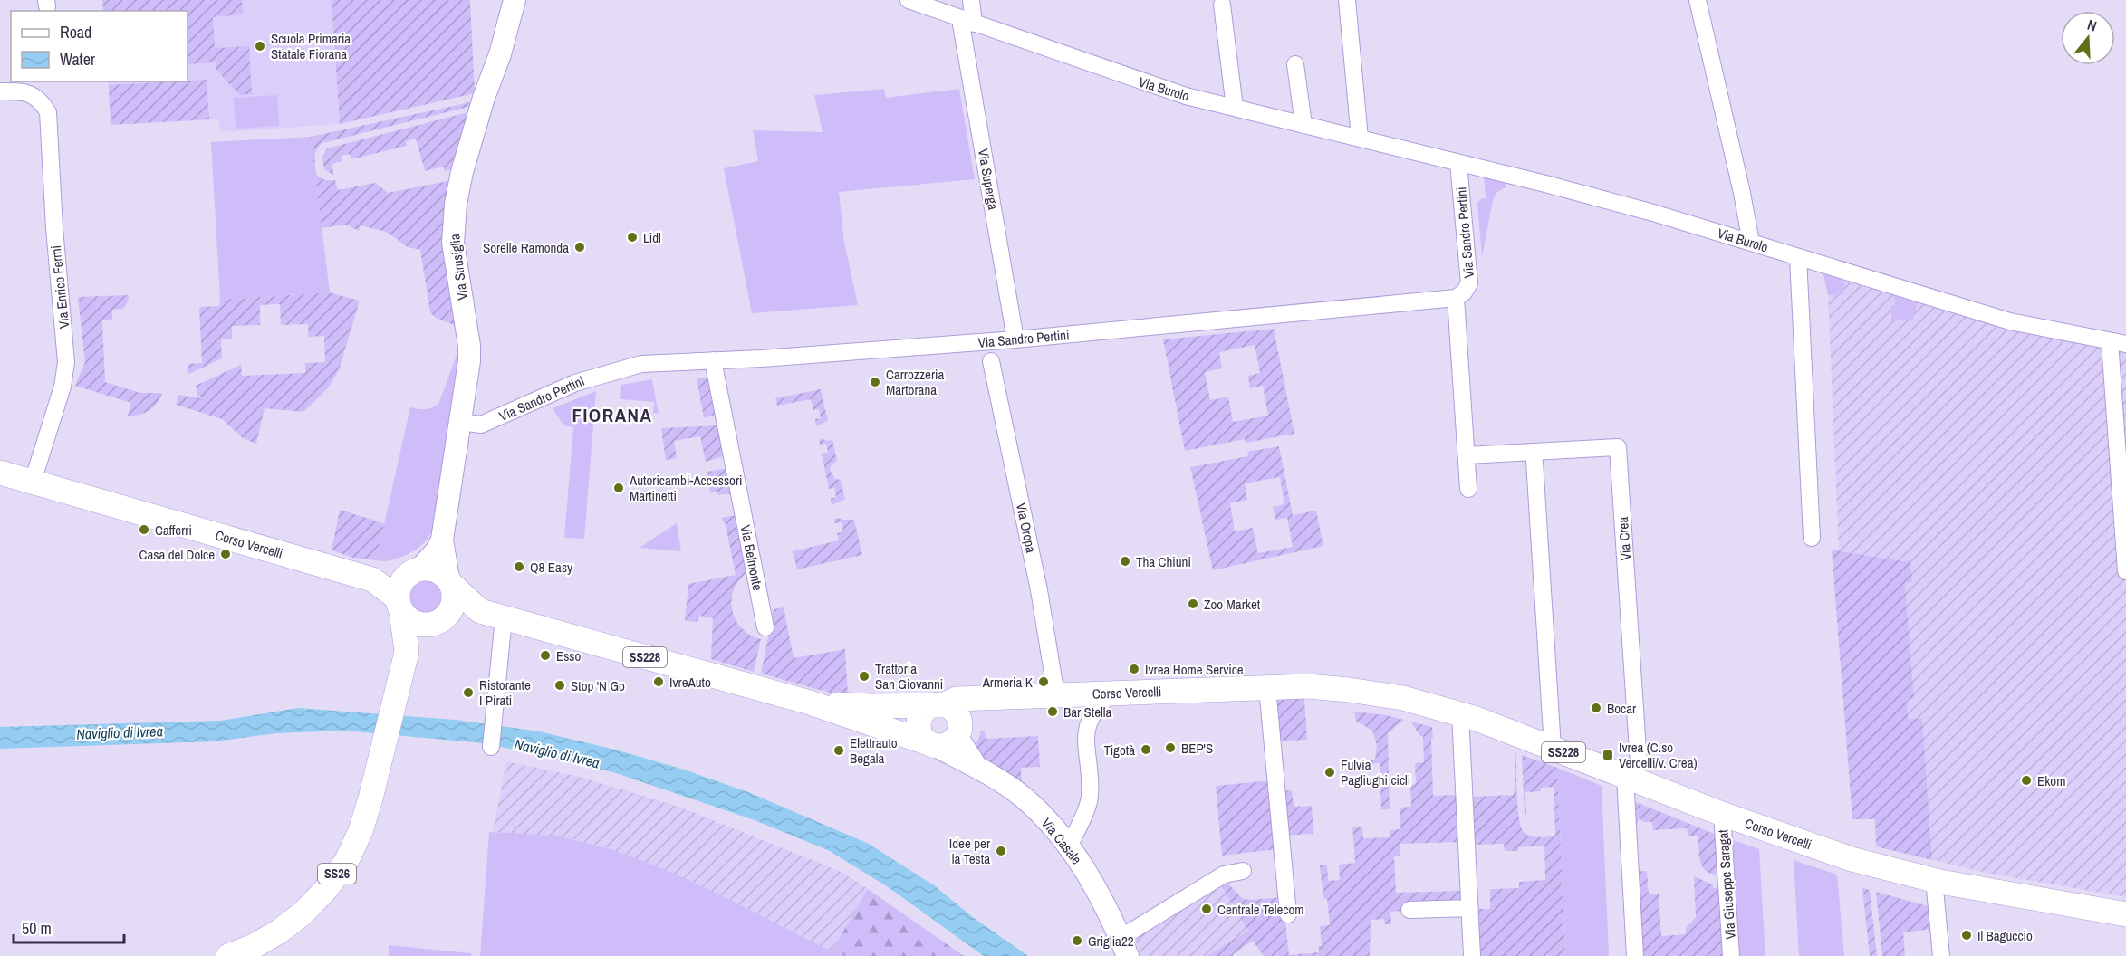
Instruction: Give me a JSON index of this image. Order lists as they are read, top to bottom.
{
  "streets": {
    "main road": [
      "Via Strusiglia",
      "Corso Vercelli",
      "SS228",
      "Via Casale",
      "SS26"
    ],
    "street": [
      "Via Burolo",
      "Via Superga",
      "Via Sandro Pertini",
      "Via Enrico Fermi",
      "Via Oropa",
      "Via Crea",
      "Via Belmonte",
      "Via Giuseppe Saragat"
    ]
  },
  "crossings": [
    ["Via Burolo", "Via Superga"],
    ["Via Burolo", "Via Sandro Pertini"],
    ["Via Superga", "Via Sandro Pertini"],
    ["Via Sandro Pertini", "Via Strusiglia"],
    ["Via Sandro Pertini", "Via Belmonte"],
    ["Via Strusiglia", "Corso Vercelli"],
    ["Via Strusiglia", "SS26"],
    ["Via Enrico Fermi", "Corso Vercelli"],
    ["Via Oropa", "Corso Vercelli"],
    ["Via Crea", "Corso Vercelli"],
    ["Corso Vercelli", "Via Casale"],
    ["Corso Vercelli", "SS26"],
    ["Corso Vercelli", "Via Giuseppe Saragat"]
  ],
  "districts": ["FIORANA"],
  "water": ["Naviglio di Ivrea"],
  "places": {
    "other": [
      "Scuola Primaria Statale Fiorana",
      "Lidl",
      "Sorelle Ramonda",
      "Carrozzeria Martorana",
      "Autoricambi-Accessori Martinetti",
      "Cafferri",
      "Casa del Dolce",
      "Tha Chiuni",
      "Q8 Easy",
      "Zoo Market",
      "Esso",
      "Ivrea Home Service",
      "Trattoria San Giovanni",
      "IvreAuto",
      "Armeria K",
      "Stop 'N Go",
      "Ristorante I Pirati",
      "Bocar",
      "Bar Stella",
      "BEP'S",
      "Tigotà",
      "Elettrauto Begala",
      "Fulvia Pagliughi cicli",
      "Ekom",
      "Idee per la Testa",
      "Centrale Telecom",
      "Il Baguccio",
      "Griglia22"
    ],
    "transit": ["Ivrea (C.so Vercelli/v. Crea)"]
  },
  "legend": ["Road", "Water"],
  "scale_bar": "50 m",
  "north": "top"
}
